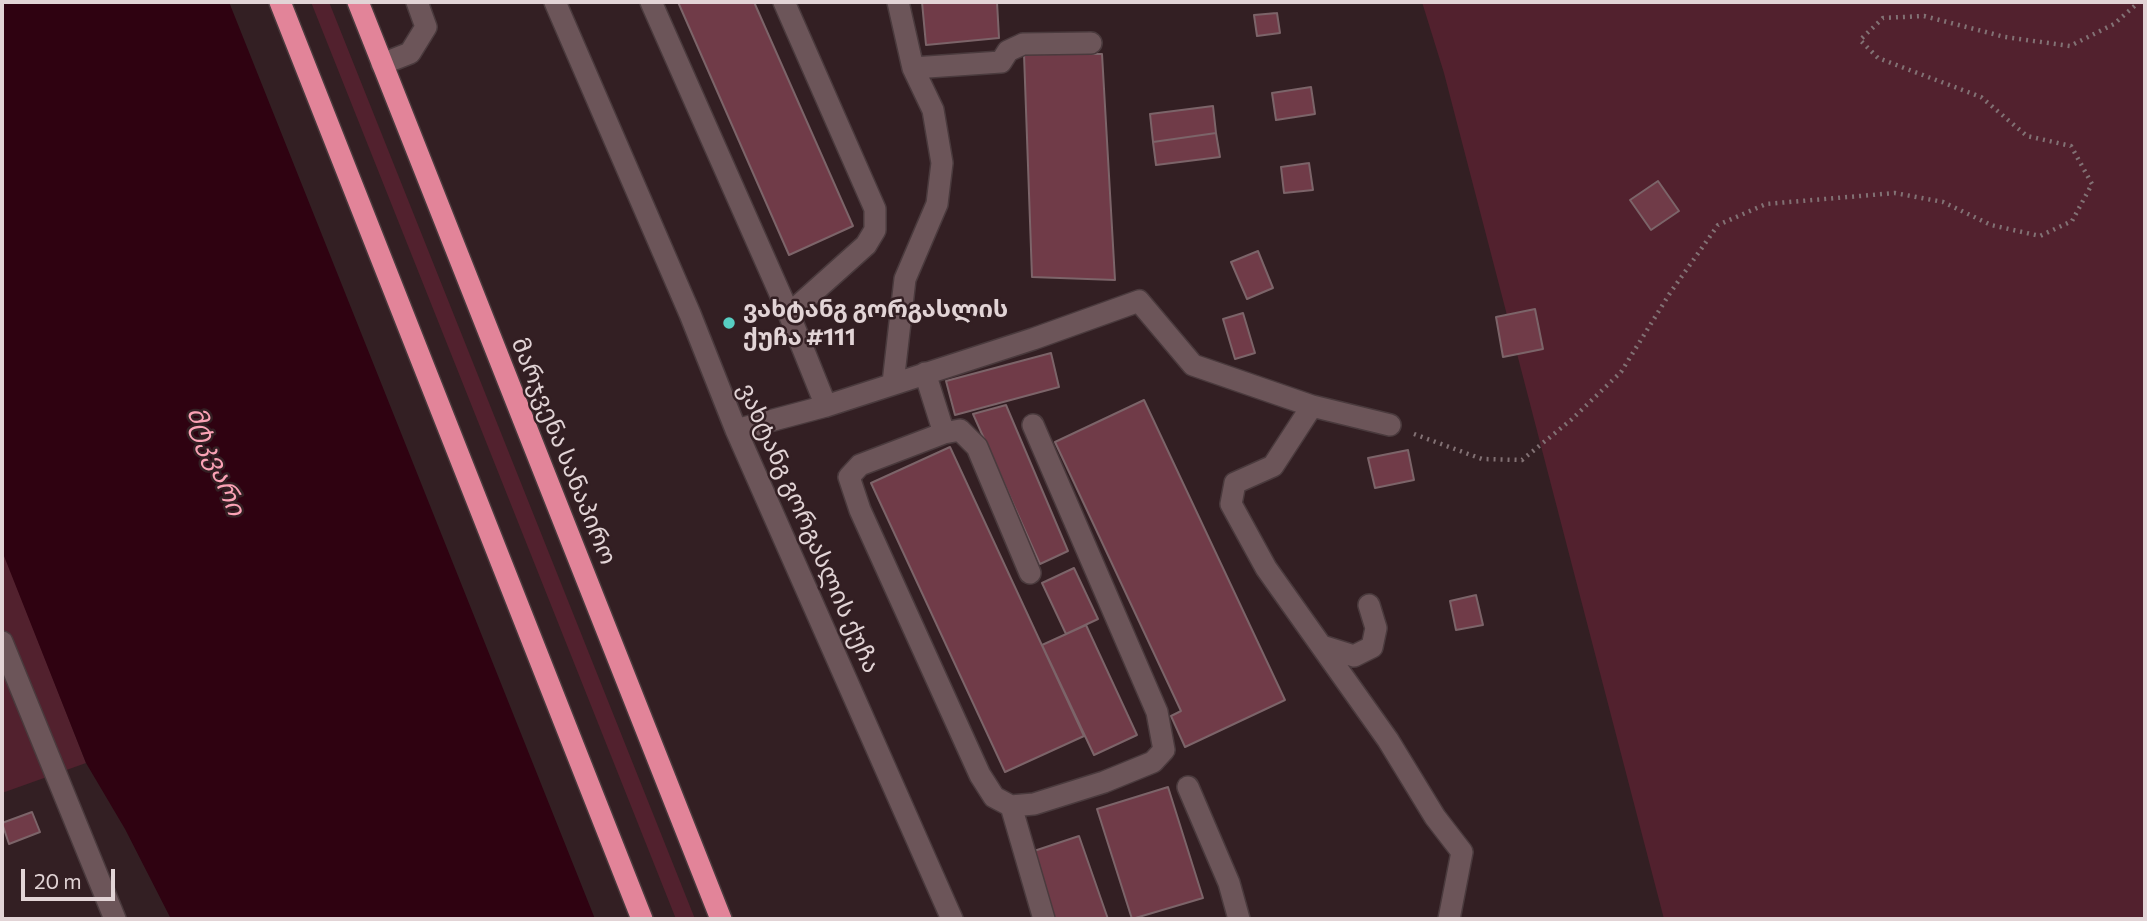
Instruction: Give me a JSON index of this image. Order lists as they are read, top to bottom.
{
  "streets": {
    "highway": ["მარჯვენა სანაპირო"],
    "street": ["ვახტანგ გორგასლის ქუჩა"]
  },
  "water": ["მტკვარი"],
  "places": ["ვახტანგ გორგასლის ქუჩა #111"],
  "scale_bar": "20 m"
}
